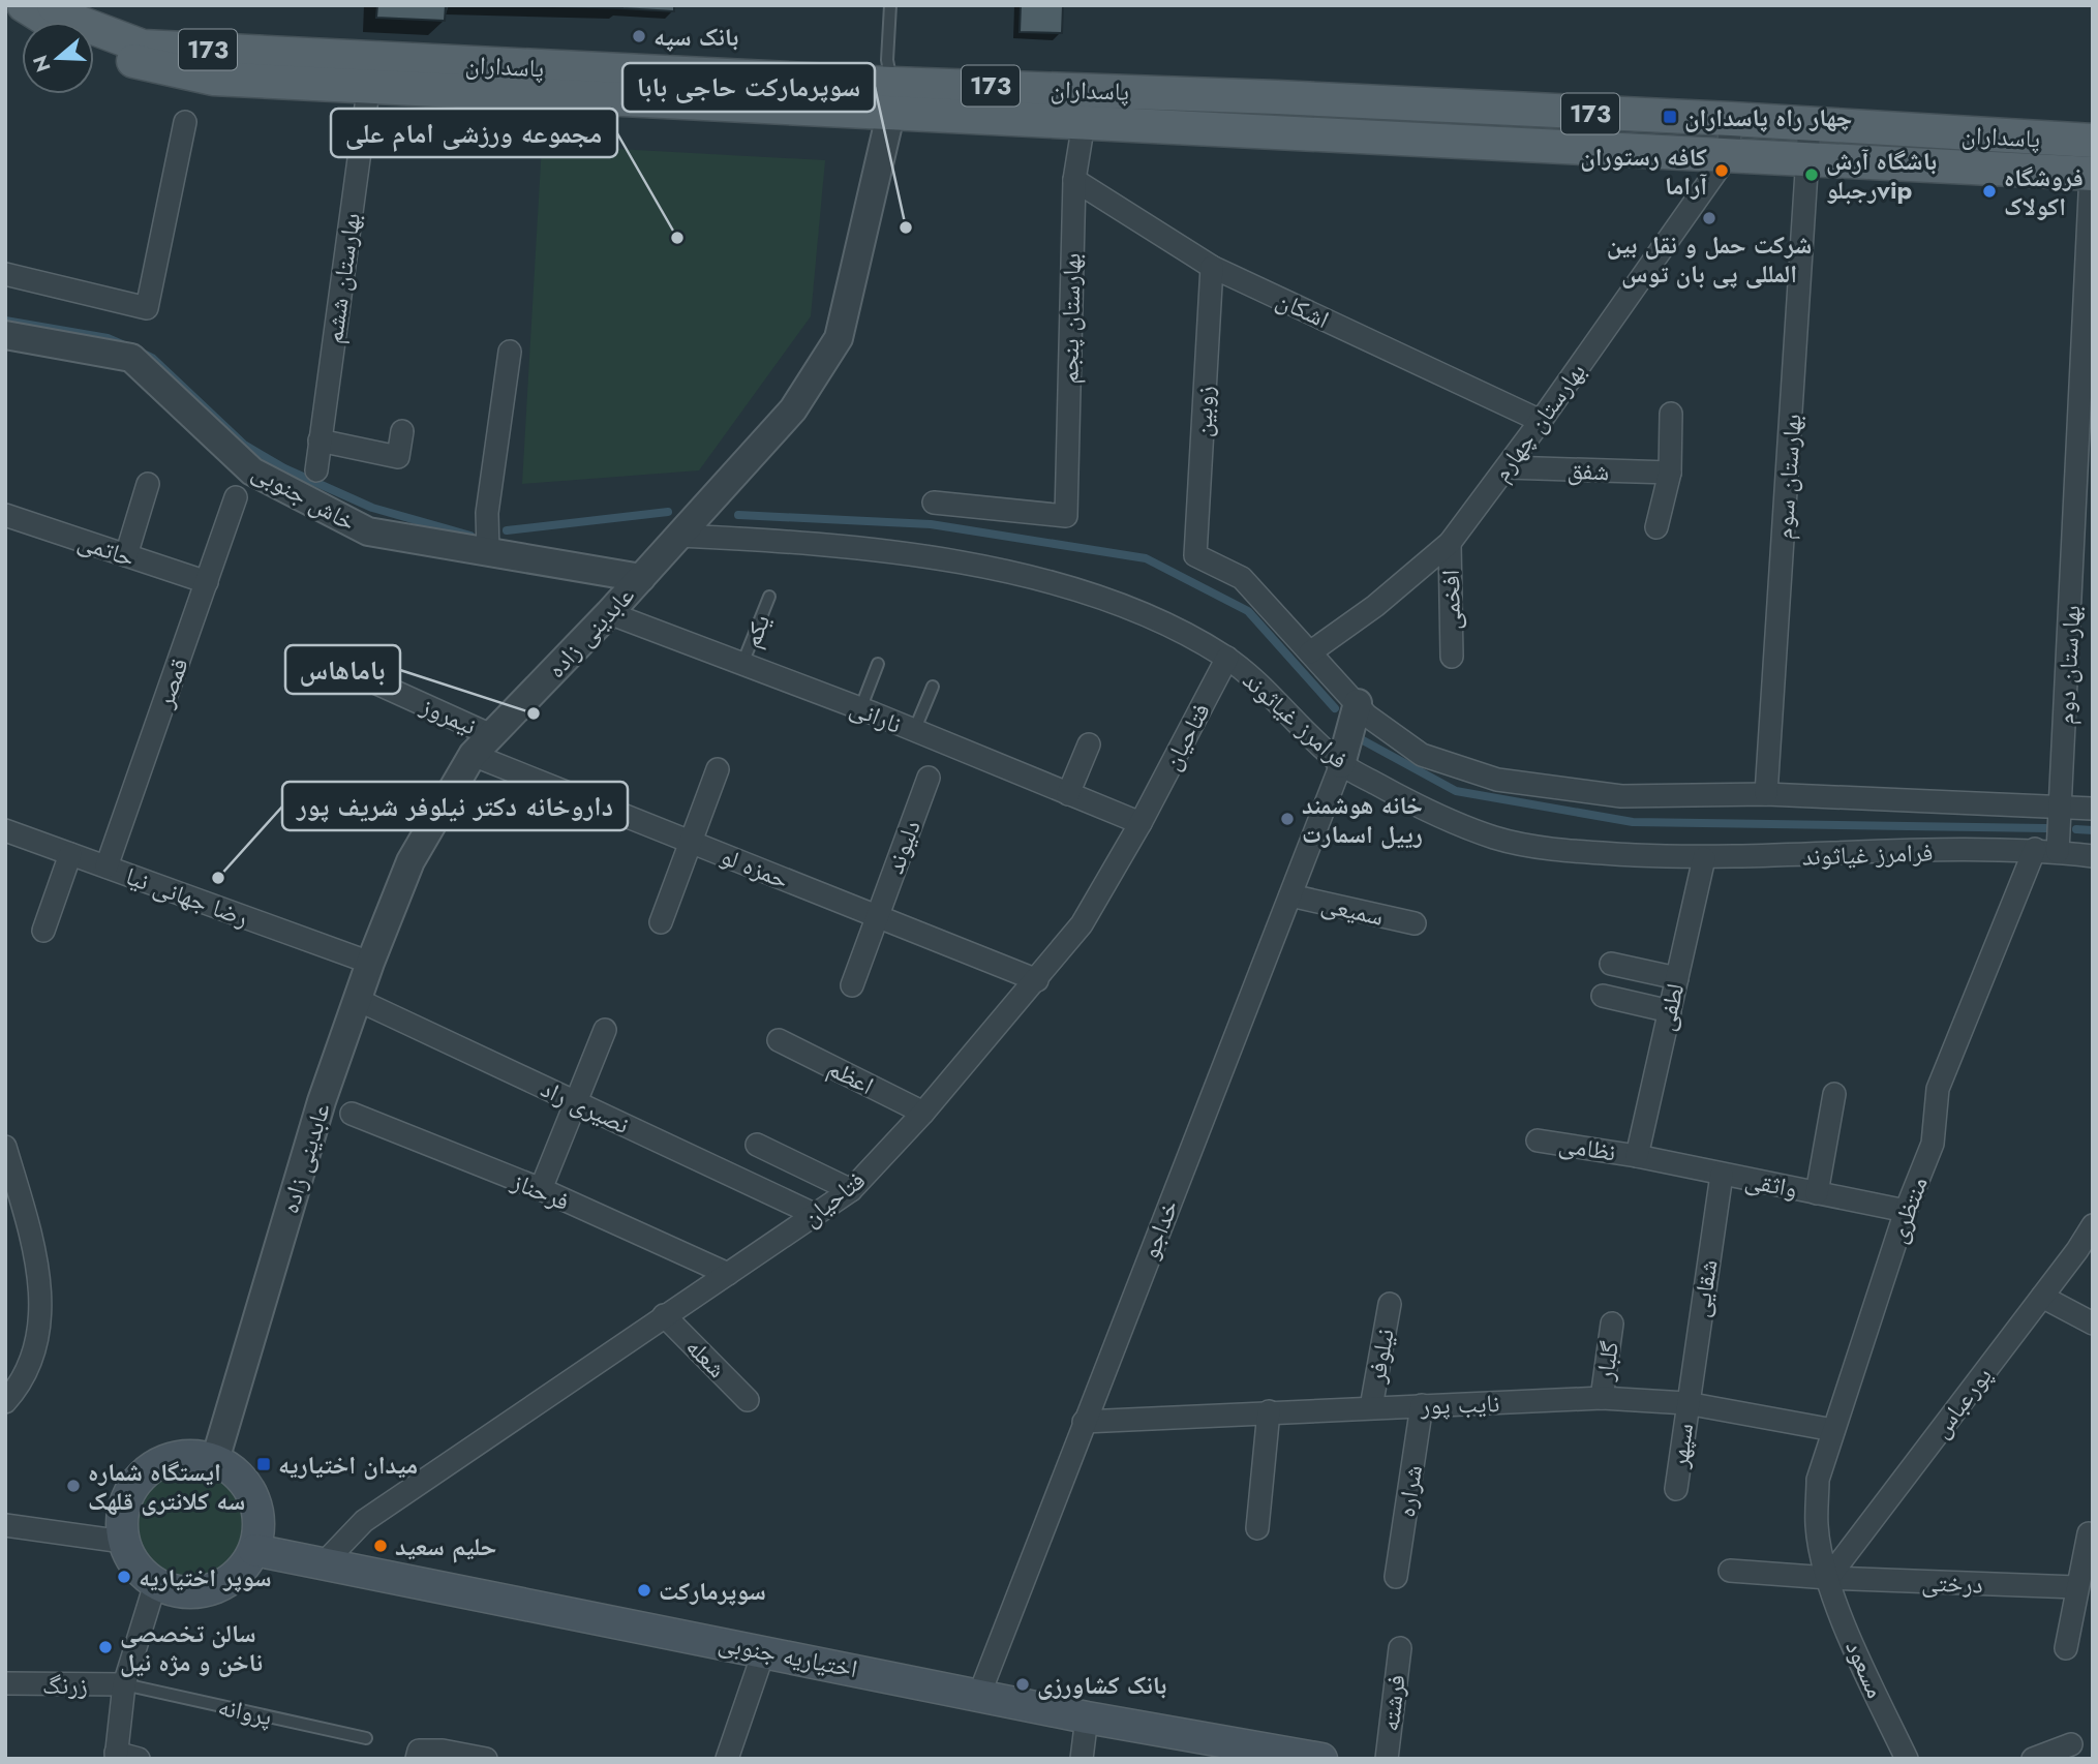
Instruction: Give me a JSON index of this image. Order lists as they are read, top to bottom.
{
  "streets": {
    "main road": ["173", "پاسداران", "اختیاریه جنوبی"],
    "street": [
      "بهارستان ششم",
      "اشکان",
      "بهارستان پنجم",
      "زوبین",
      "بهارستان چهارم",
      "شفق",
      "بهارستان سوم",
      "خاش جنوبی",
      "حاتمی",
      "افخمی",
      "عابدینی زاده",
      "بهارستان دوم",
      "قمصر",
      "نیمروز",
      "نارانی",
      "فرامرز غیاثوند",
      "فتاحیان",
      "دلیوند",
      "حمزه لو",
      "رضا جهانی نیا",
      "سمیعی",
      "لطفی",
      "اعظم",
      "نصیری راد",
      "نظامی",
      "واثقی",
      "فرحناز",
      "منتظری",
      "خداجو",
      "شقایی",
      "نیلوفر",
      "شعله",
      "گلبار",
      "پورعباس",
      "نایب پور",
      "سپهر",
      "شراره",
      "درختی",
      "مسعود",
      "زرنگ",
      "فرشته"
    ],
    "lane": ["یکم", "پروانه"]
  },
  "crossings": [
    ["پاسداران", "بهارستان ششم"],
    ["پاسداران", "بهارستان پنجم"],
    ["پاسداران", "بهارستان چهارم"],
    ["پاسداران", "بهارستان سوم"],
    ["پاسداران", "عابدینی زاده"],
    ["پاسداران", "بهارستان دوم"],
    ["اشکان", "بهارستان پنجم"],
    ["اشکان", "زوبین"],
    ["اشکان", "بهارستان چهارم"],
    ["زوبین", "فرامرز غیاثوند"],
    ["بهارستان چهارم", "شفق"],
    ["بهارستان چهارم", "افخمی"],
    ["بهارستان چهارم", "فرامرز غیاثوند"],
    ["بهارستان سوم", "فرامرز غیاثوند"],
    ["خاش جنوبی", "عابدینی زاده"],
    ["حاتمی", "قمصر"],
    ["یکم", "نارانی"],
    ["عابدینی زاده", "نیمروز"],
    ["عابدینی زاده", "نارانی"],
    ["عابدینی زاده", "فرامرز غیاثوند"],
    ["عابدینی زاده", "حمزه لو"],
    ["عابدینی زاده", "رضا جهانی نیا"],
    ["عابدینی زاده", "نصیری راد"],
    ["عابدینی زاده", "اختیاریه جنوبی"],
    ["بهارستان دوم", "فرامرز غیاثوند"],
    ["قمصر", "رضا جهانی نیا"],
    ["نارانی", "فتاحیان"],
    ["فرامرز غیاثوند", "فتاحیان"],
    ["فرامرز غیاثوند", "لطفی"],
    ["فرامرز غیاثوند", "منتظری"],
    ["فرامرز غیاثوند", "خداجو"],
    ["فتاحیان", "حمزه لو"],
    ["فتاحیان", "اعظم"],
    ["فتاحیان", "نصیری راد"],
    ["فتاحیان", "فرحناز"],
    ["فتاحیان", "شعله"],
    ["فتاحیان", "اختیاریه جنوبی"],
    ["دلیوند", "حمزه لو"],
    ["سمیعی", "خداجو"],
    ["لطفی", "نظامی"],
    ["لطفی", "واثقی"],
    ["نظامی", "واثقی"],
    ["واثقی", "منتظری"],
    ["واثقی", "شقایی"],
    ["منتظری", "پورعباس"],
    ["منتظری", "نایب پور"],
    ["منتظری", "درختی"],
    ["منتظری", "مسعود"],
    ["خداجو", "نایب پور"],
    ["خداجو", "اختیاریه جنوبی"],
    ["شقایی", "نایب پور"],
    ["شقایی", "سپهر"],
    ["نیلوفر", "نایب پور"],
    ["گلبار", "نایب پور"],
    ["پورعباس", "درختی"],
    ["پورعباس", "مسعود"],
    ["نایب پور", "سپهر"],
    ["نایب پور", "شراره"],
    ["درختی", "مسعود"],
    ["زرنگ", "پروانه"]
  ],
  "places": {
    "other": [
      "بانک سپه",
      "کافه رستوران آراما",
      "باشگاه آرش رجبلوvip",
      "فروشگاه اکولاک",
      "شرکت حمل و نقل بین المللی پی بان توس",
      "سوپرمارکت حاجی بابا",
      "مجموعه ورزشی امام علی",
      "باماهاس",
      "خانه هوشمند رییل اسمارت",
      "داروخانه دکتر نیلوفر شریف پور",
      "ایستگاه شماره سه کلانتری قلهک",
      "حلیم سعید",
      "سوپر اختیاریه",
      "سوپرمارکت",
      "سالن تخصصی ناخن و مژه نیل",
      "بانک کشاورزی"
    ],
    "transit": ["چهار راه پاسداران", "میدان اختیاریه"]
  },
  "north": "left"
}
